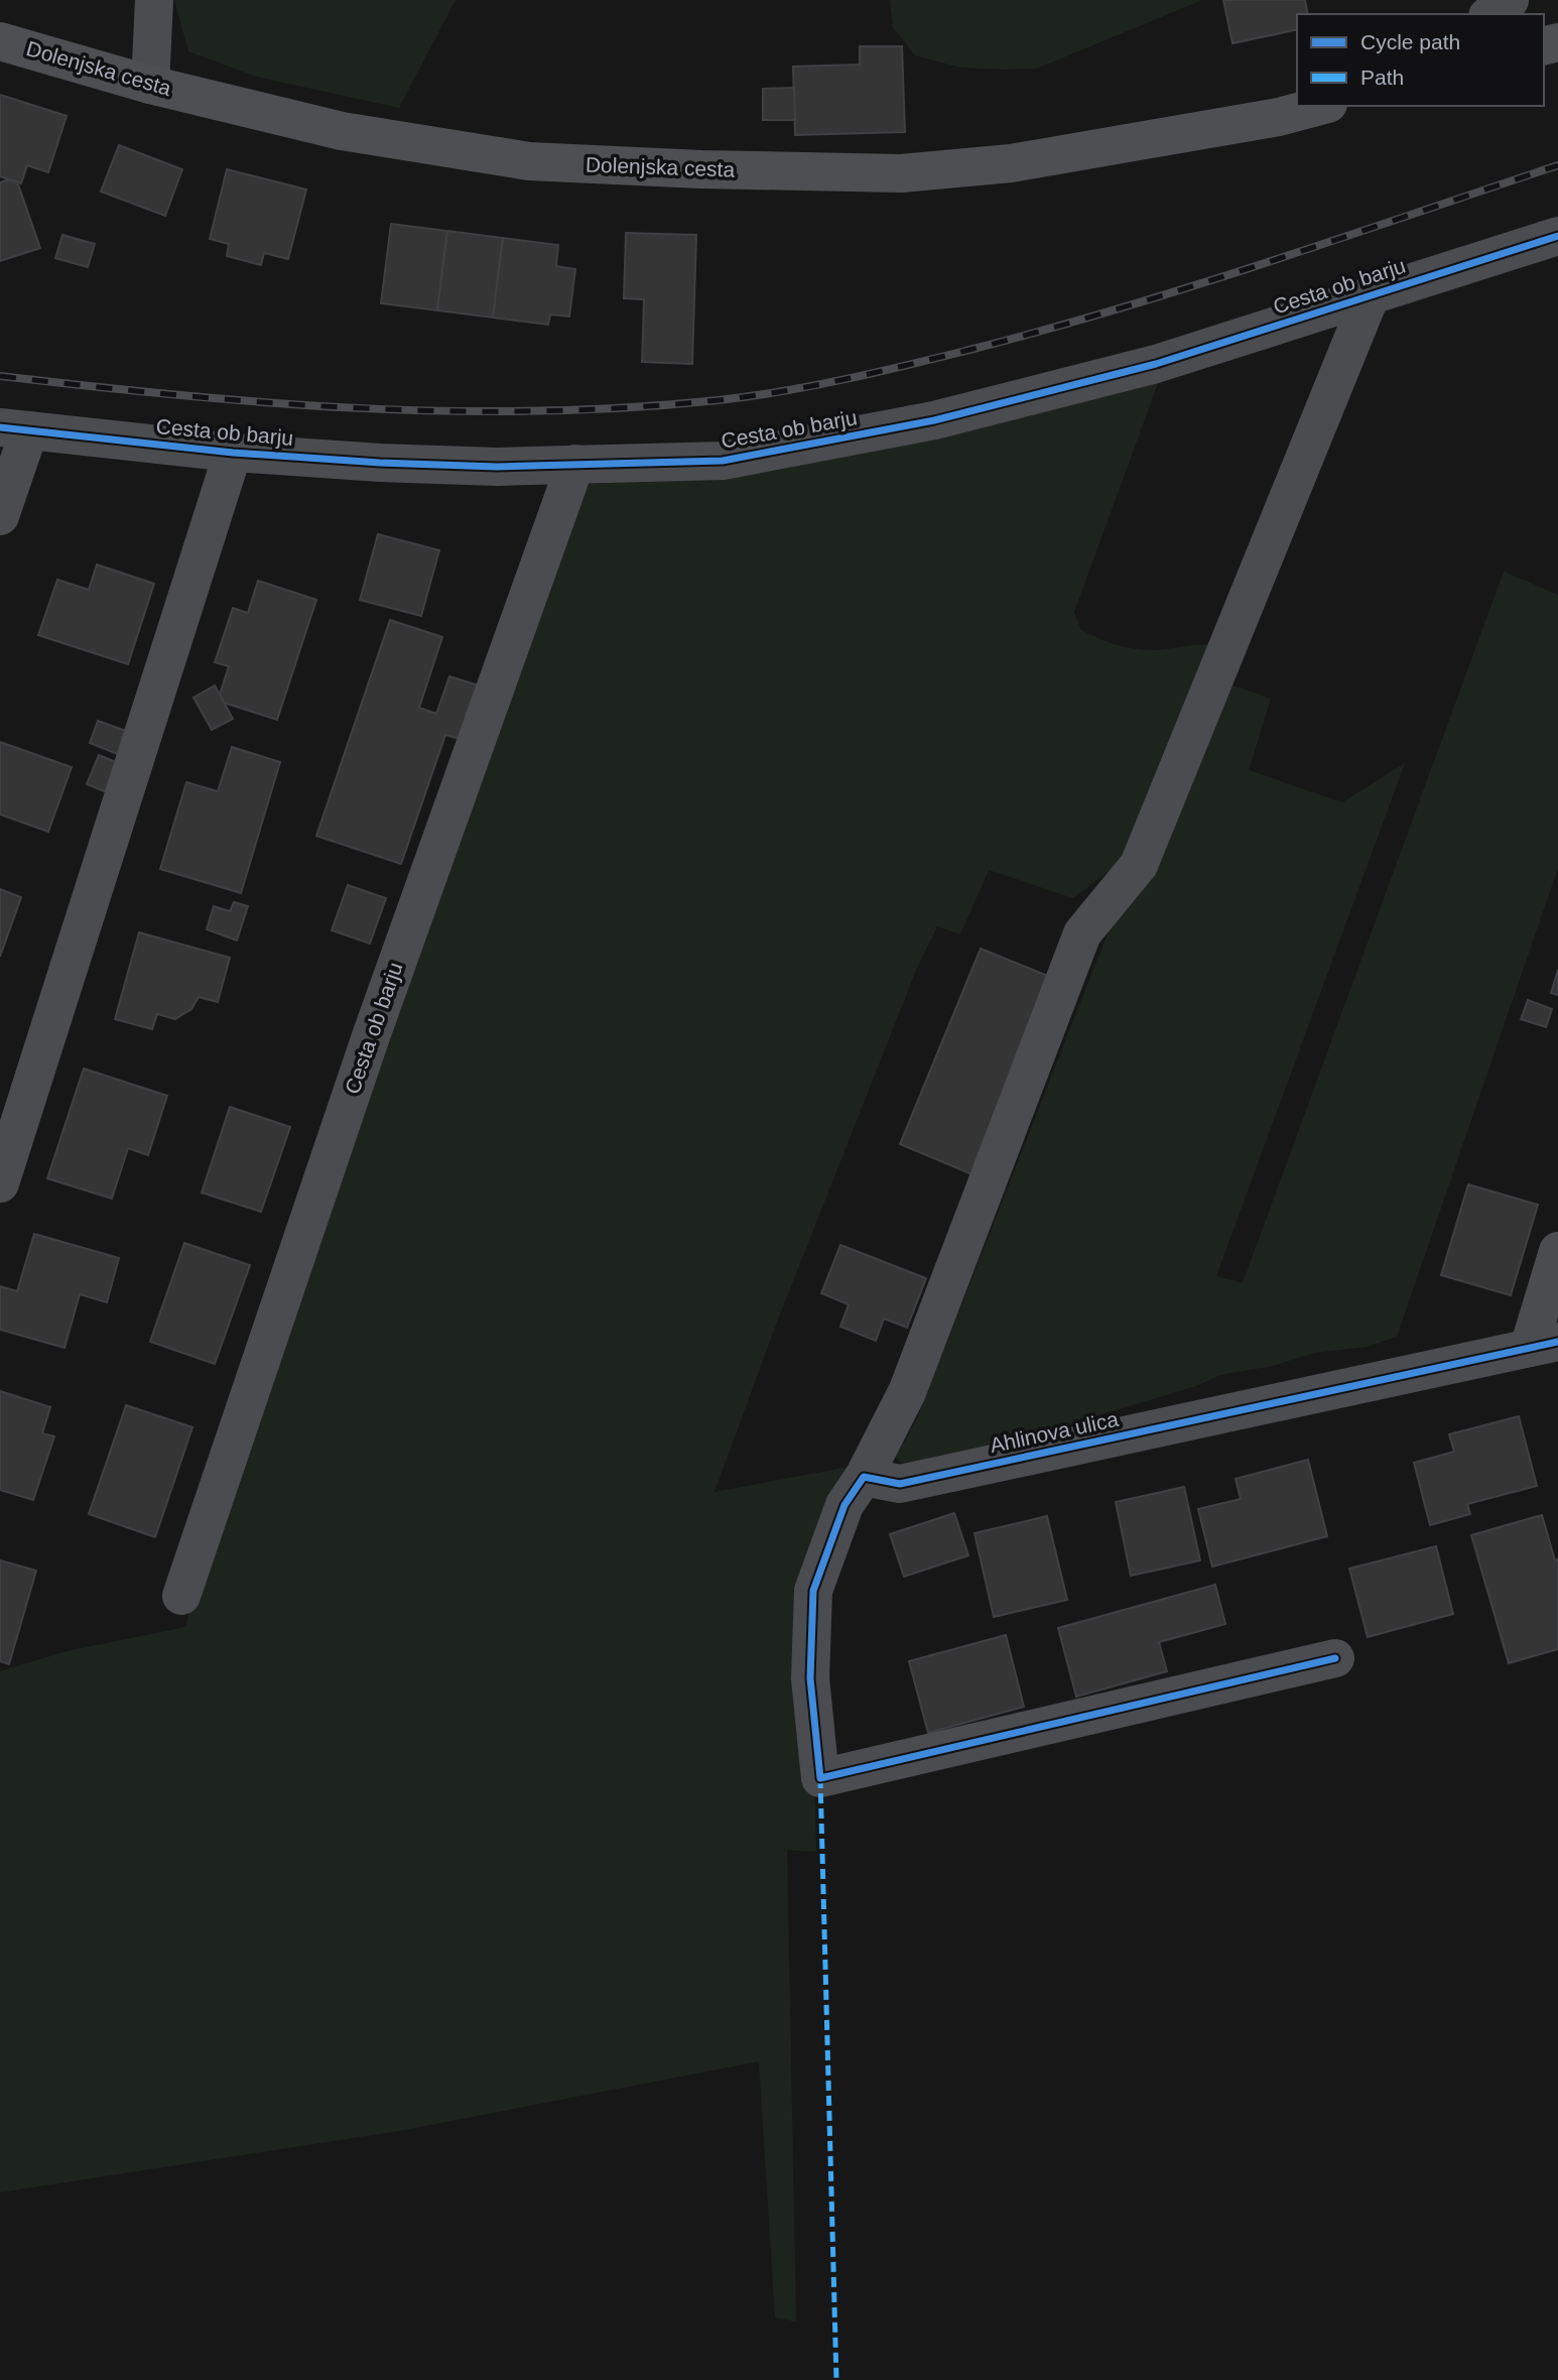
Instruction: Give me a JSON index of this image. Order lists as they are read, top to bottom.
{
  "streets": {
    "main road": ["Dolenjska cesta"],
    "street": ["Cesta ob barju", "Ahlinova ulica"]
  },
  "legend": ["Cycle path", "Path"]
}
